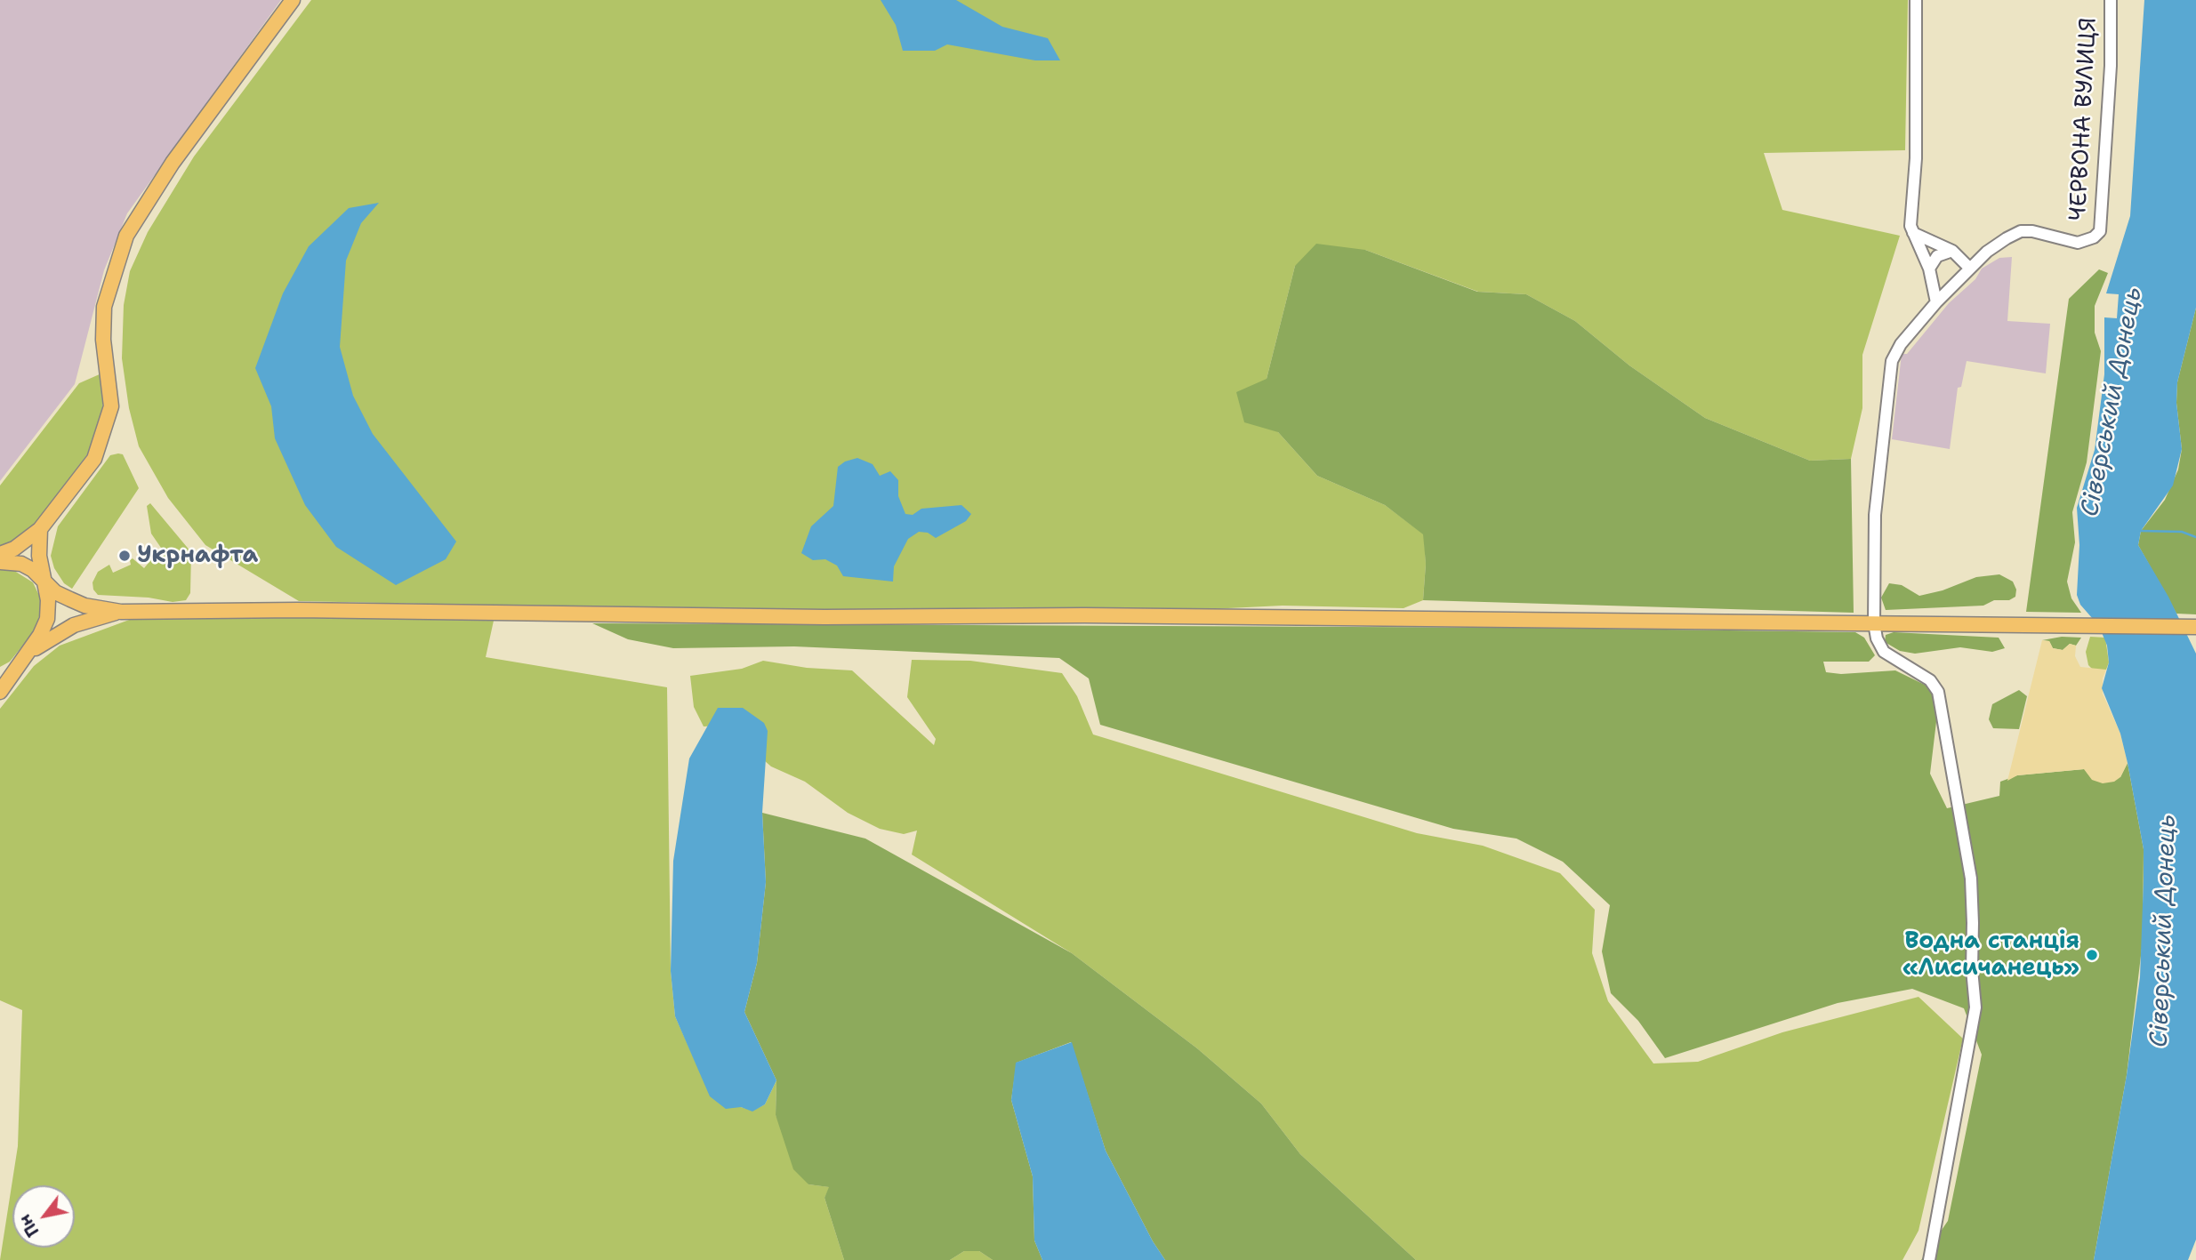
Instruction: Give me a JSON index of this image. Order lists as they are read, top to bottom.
{
  "streets": {
    "street": ["ЧЕРВОНА ВУЛИЦЯ"]
  },
  "water": ["Сіверський Донець"],
  "places": ["Укрнафта", "Водна станція «Лисичанець»"],
  "north": "bottom left"
}
